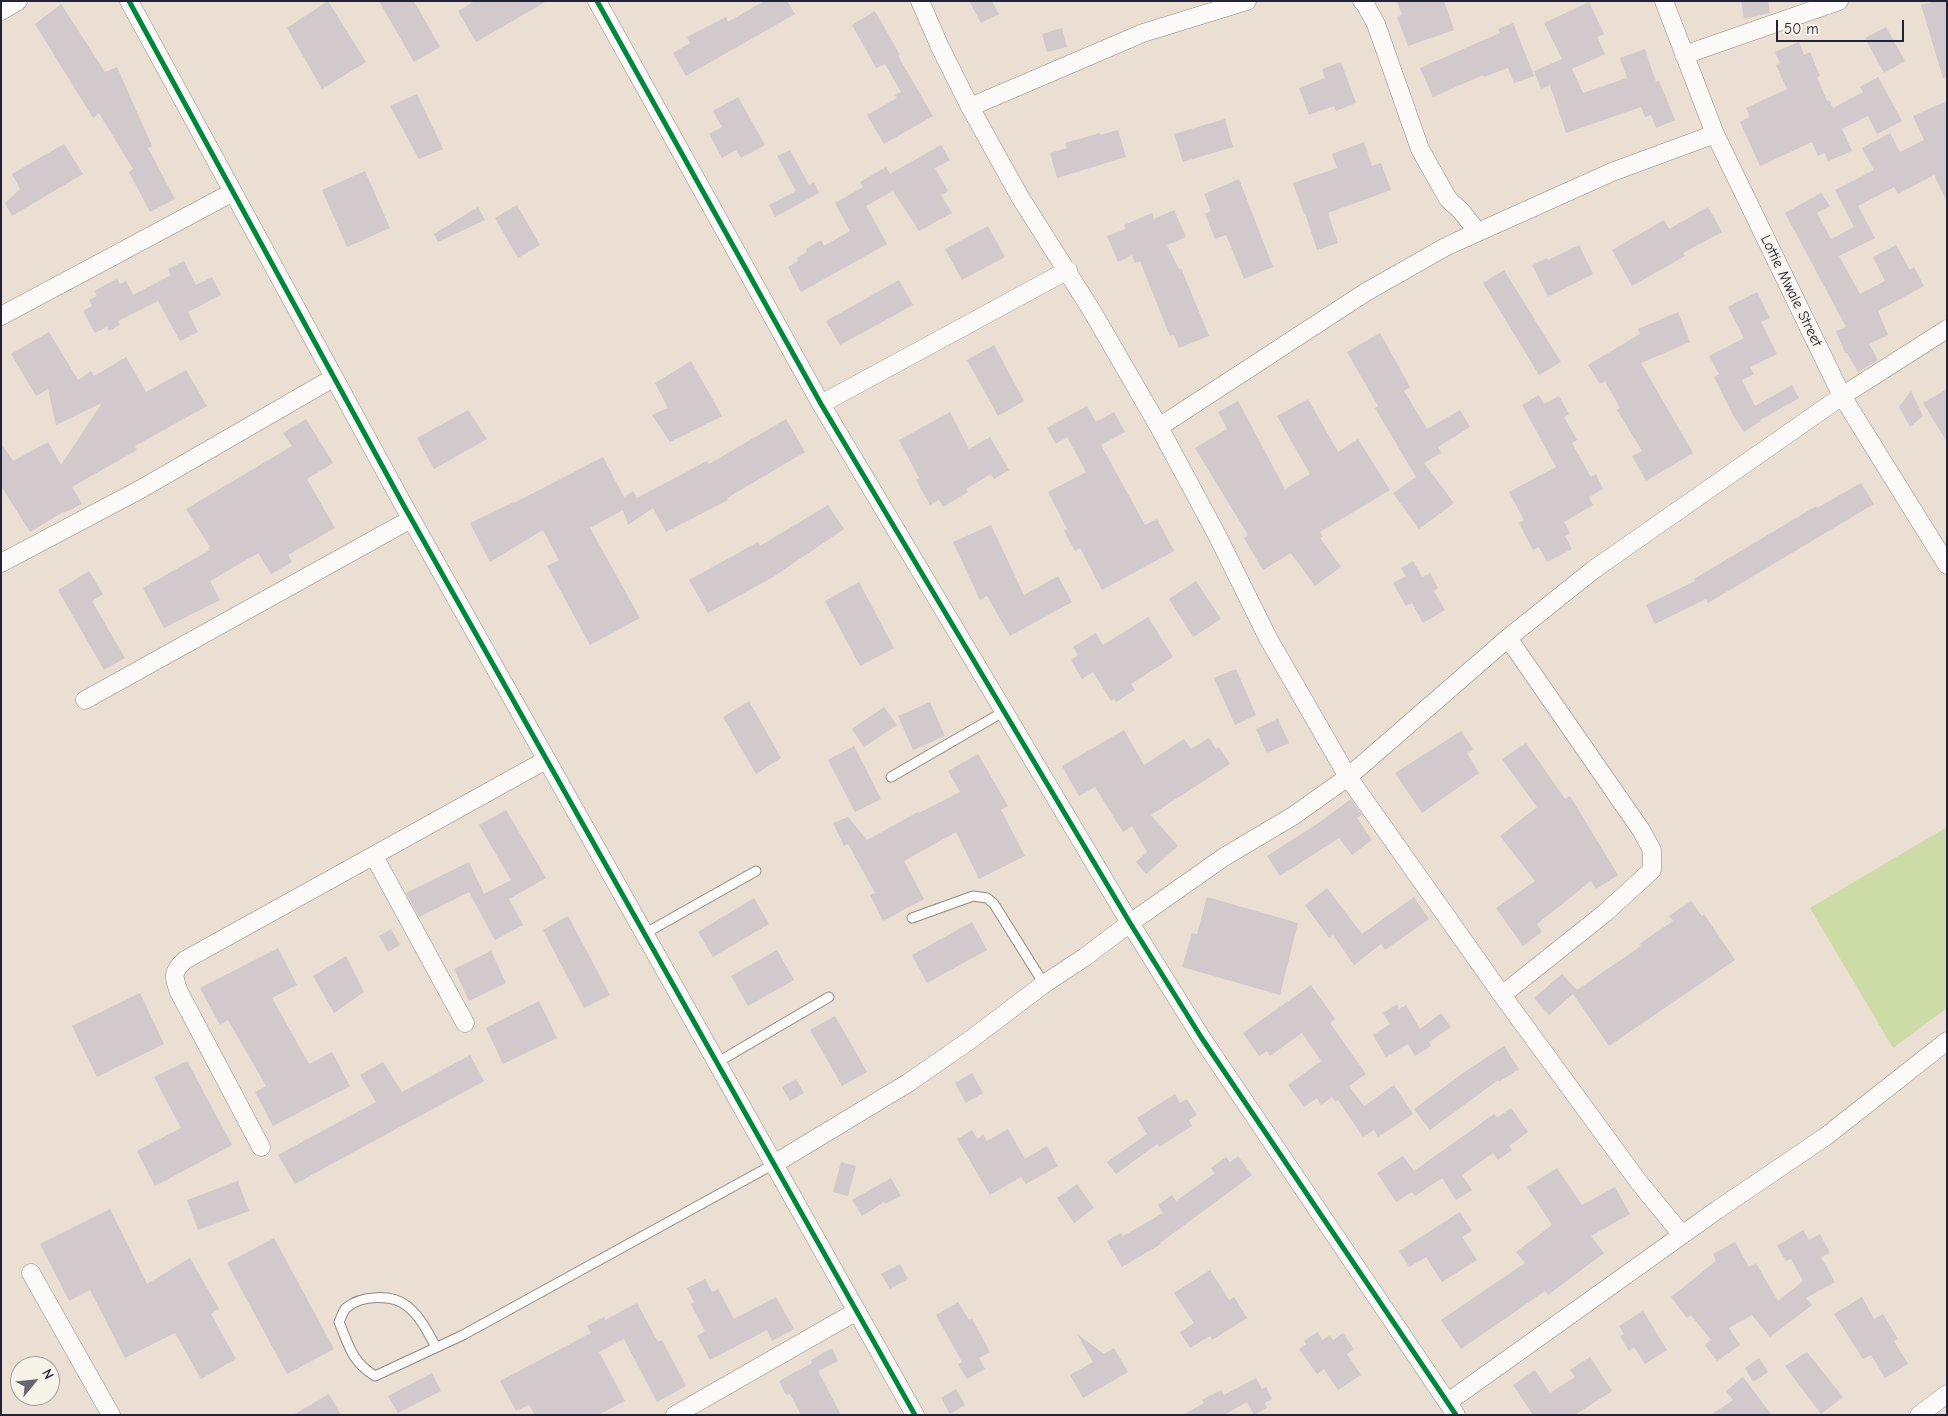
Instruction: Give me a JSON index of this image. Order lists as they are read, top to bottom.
{
  "streets": {
    "street": ["Lottie Mwale Street"]
  },
  "scale_bar": "50 m",
  "north": "top right"
}
